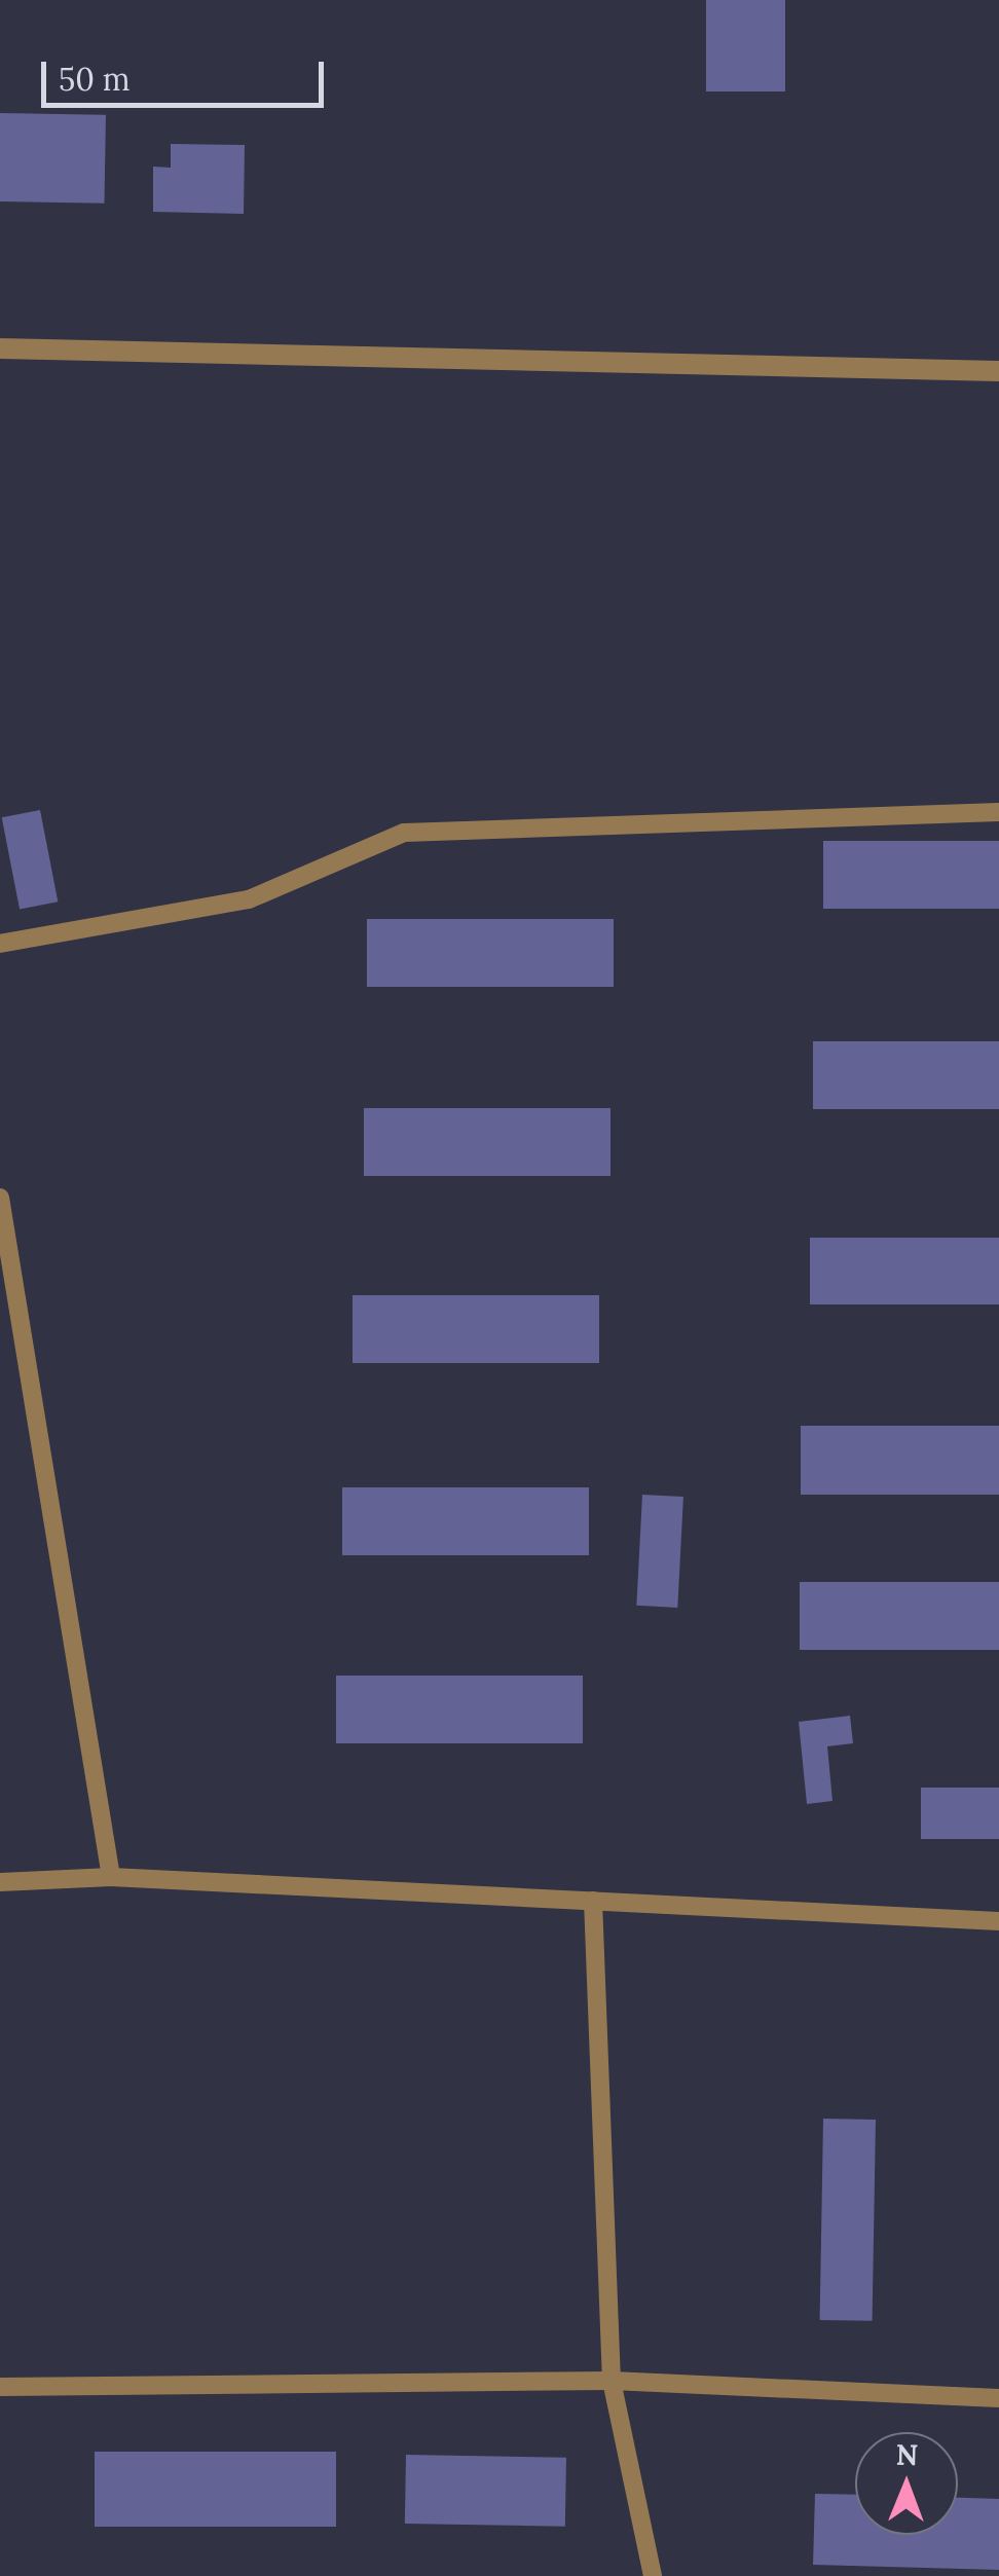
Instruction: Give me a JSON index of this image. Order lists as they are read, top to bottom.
{
  "scale_bar": "50 m",
  "north": "top"
}
